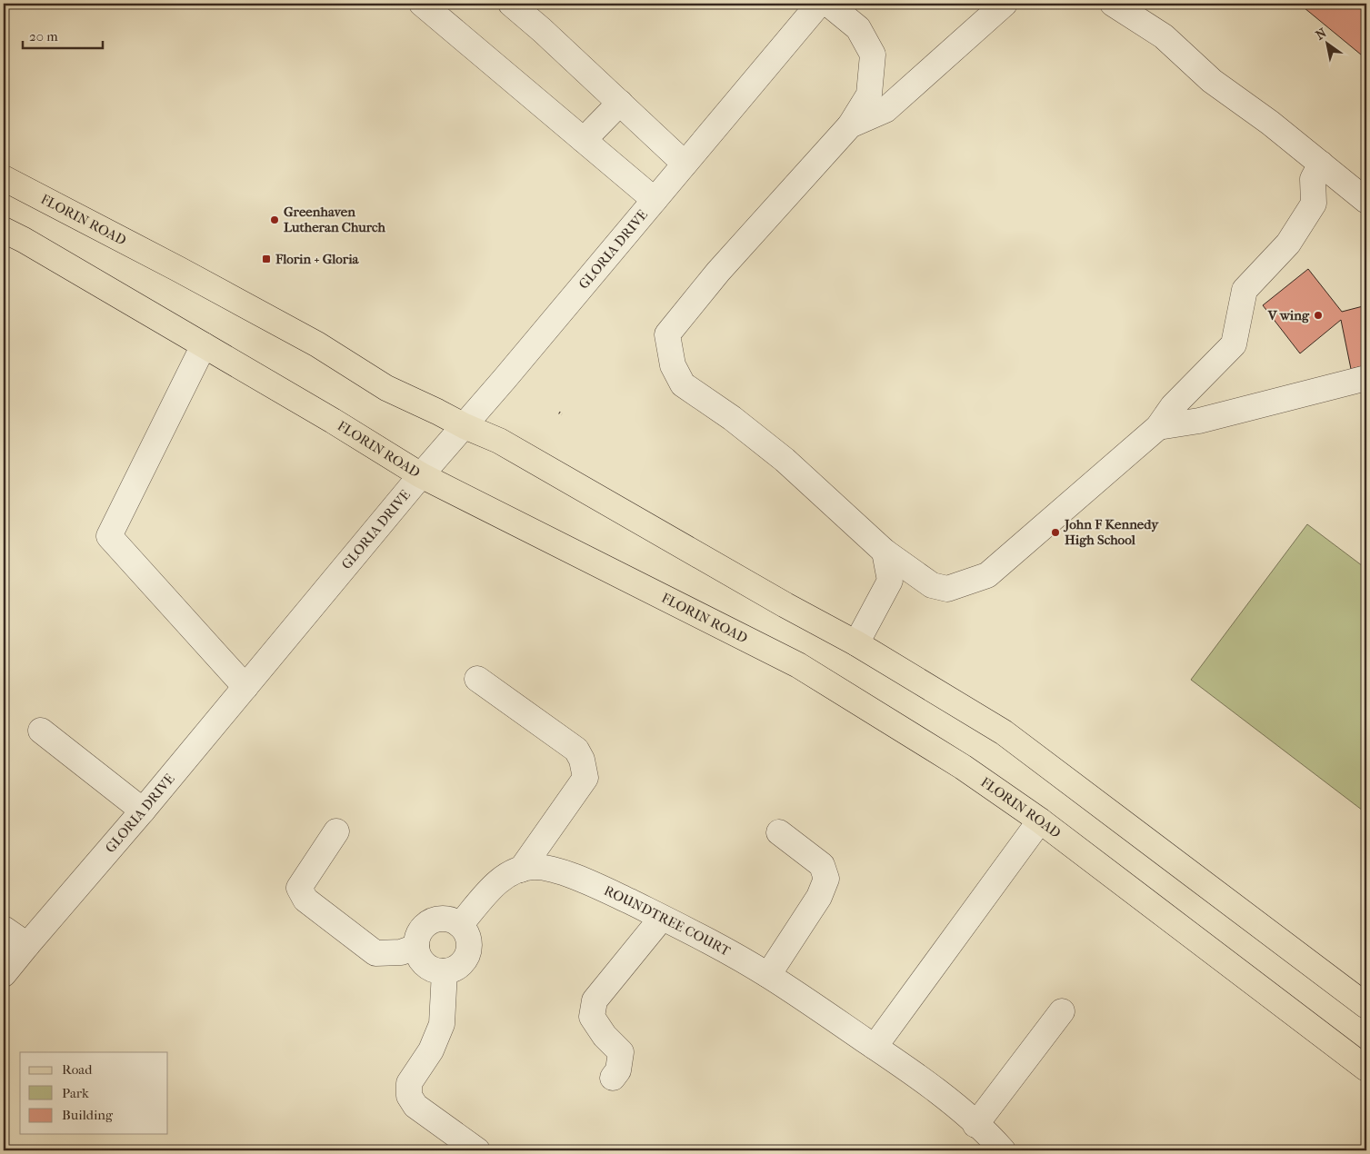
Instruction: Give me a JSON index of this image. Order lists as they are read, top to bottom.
{
  "streets": {
    "main road": ["FLORIN ROAD"],
    "street": ["GLORIA DRIVE", "ROUNDTREE COURT"]
  },
  "crossings": [
    ["FLORIN ROAD", "GLORIA DRIVE"]
  ],
  "places": {
    "other": ["Greenhaven Lutheran Church", "V wing", "John F Kennedy High School"],
    "transit": ["Florin + Gloria"]
  },
  "legend": ["Road", "Park", "Building"],
  "scale_bar": "20 m",
  "north": "top left"
}
